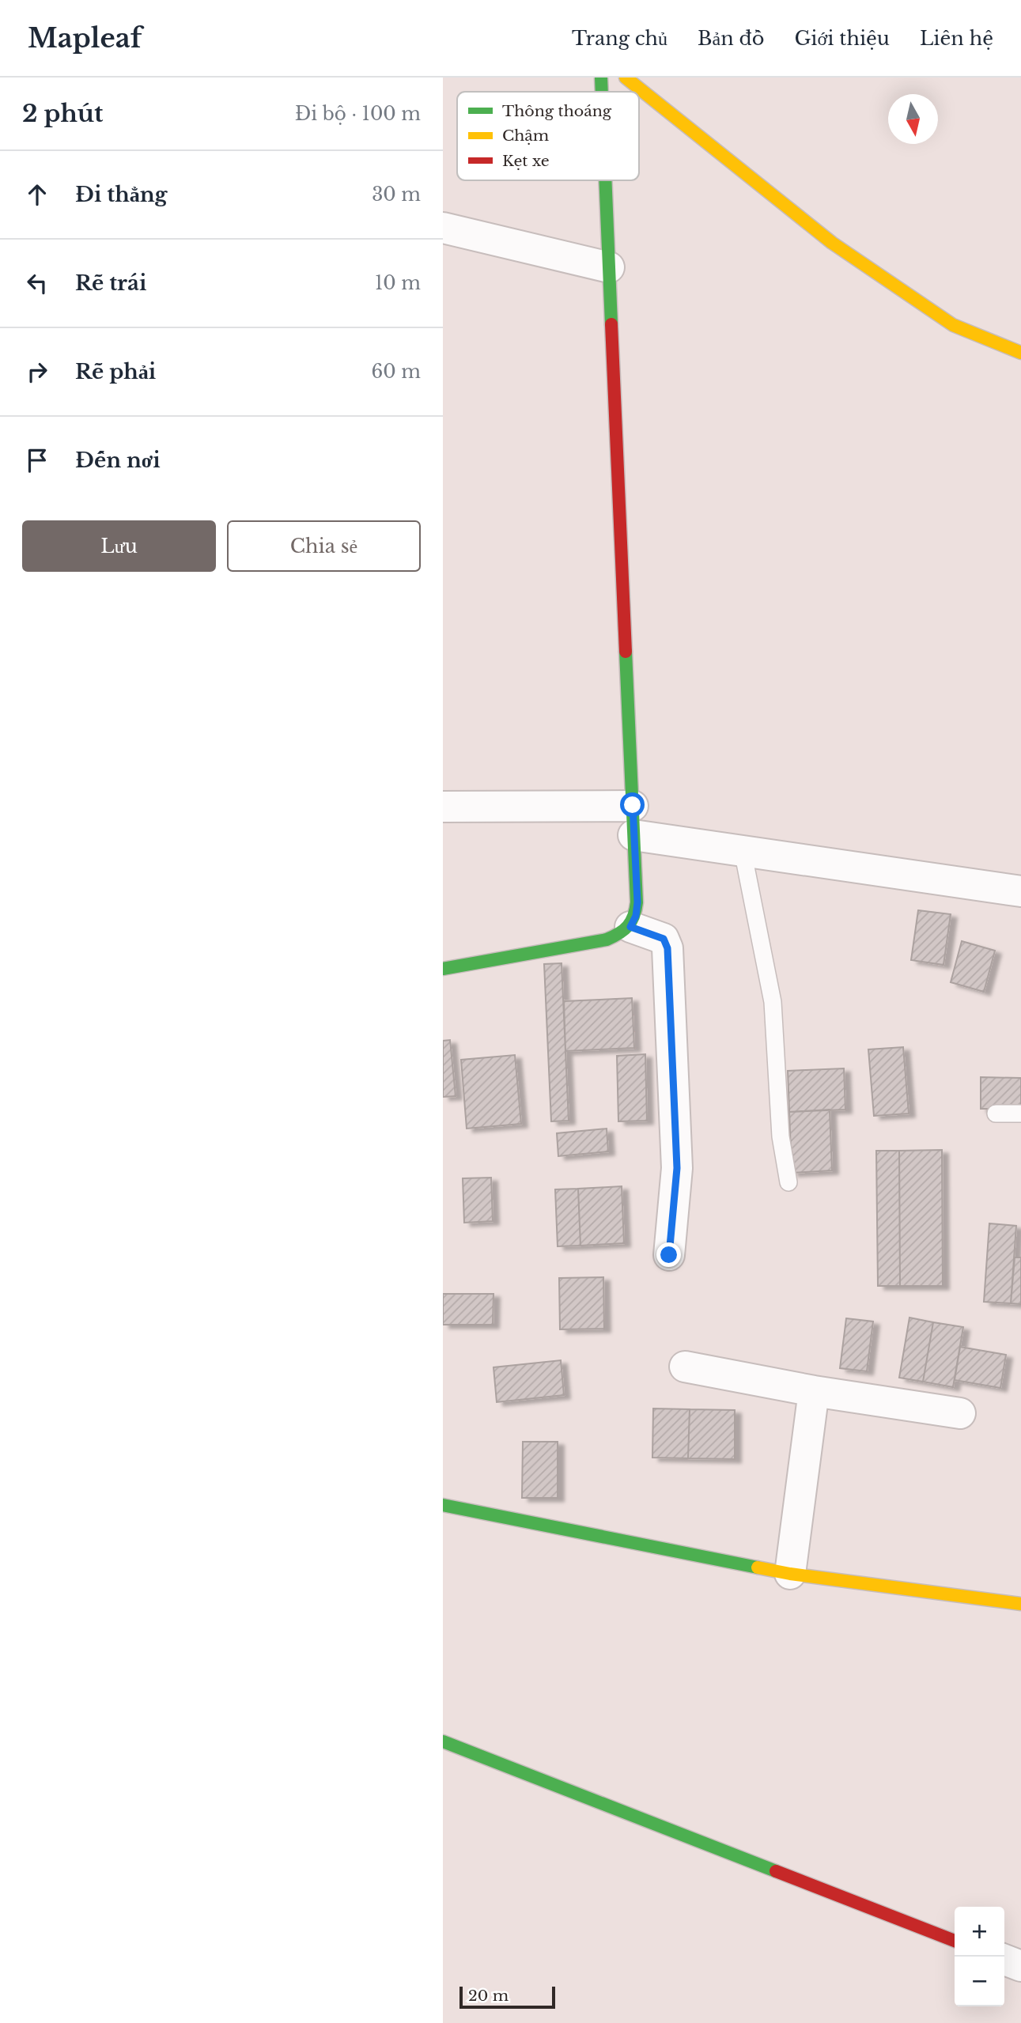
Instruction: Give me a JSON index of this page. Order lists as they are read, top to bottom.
{
  "legend": ["Thông thoáng", "Chậm", "Kẹt xe"],
  "scale_bar": "20 m",
  "north": "bottom",
  "page": {
    "header": "Mapleaf",
    "nav": [
      "Trang chủ",
      "Bản đồ",
      "Giới thiệu",
      "Liên hệ"
    ],
    "heading": ["2 phút", "Đi bộ · 100 m"],
    "list": [
      ["Đi thẳng", "30 m"],
      ["Rẽ trái", "10 m"],
      ["Rẽ phải", "60 m"],
      "Đến nơi"
    ],
    "buttons": ["Lưu", "Chia sẻ"],
    "map_buttons": ["+", "−"],
    "scale": "20 m"
  }
}
